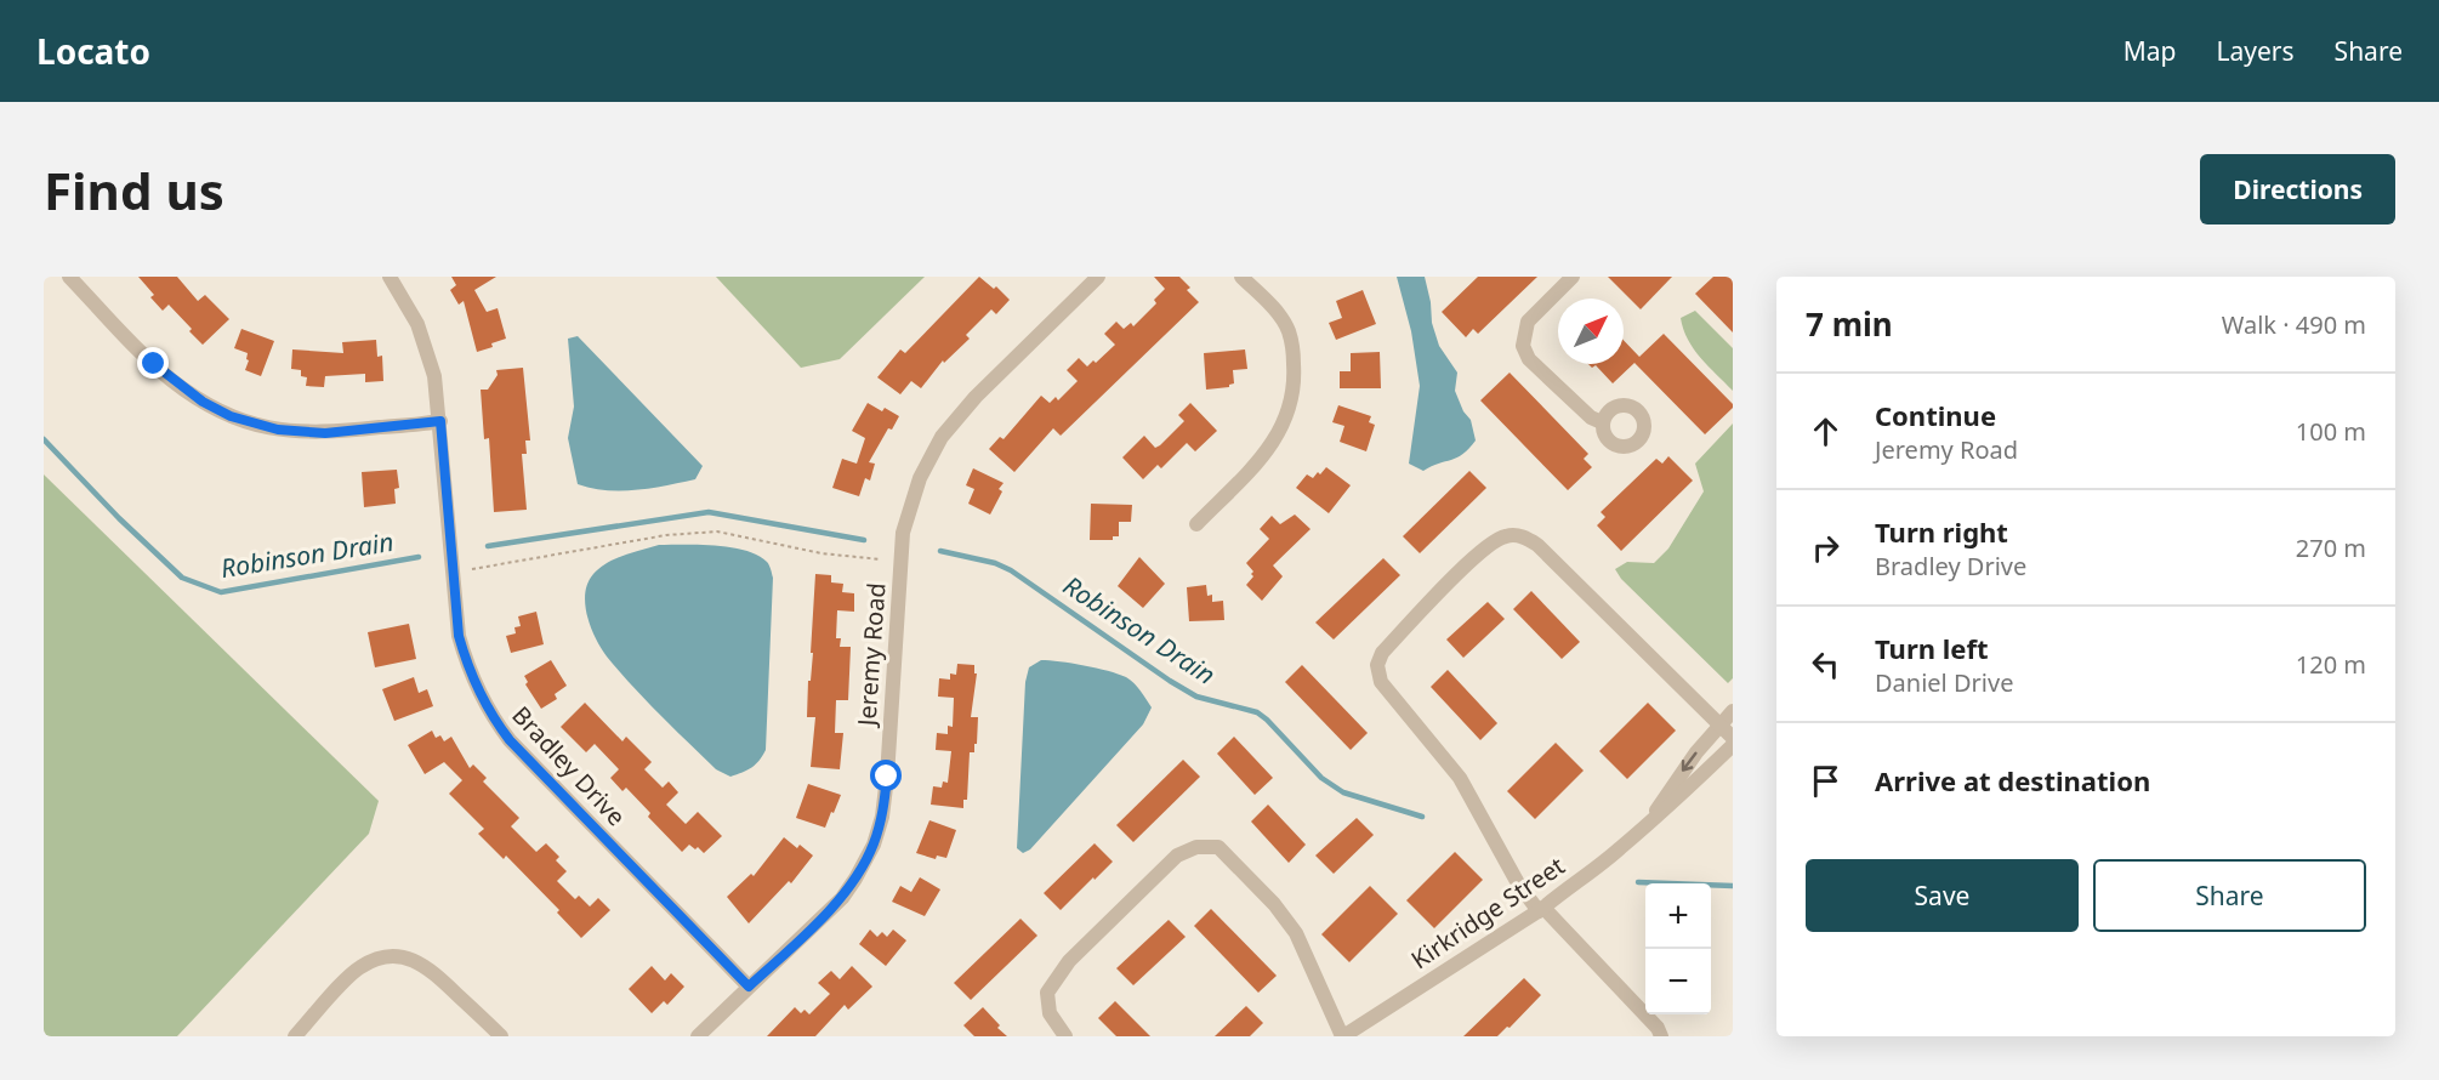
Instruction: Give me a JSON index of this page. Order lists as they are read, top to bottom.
{
  "streets": {
    "street": ["Jeremy Road", "Bradley Drive", "Kirkridge Street"]
  },
  "crossings": [
    ["Jeremy Road", "Bradley Drive"]
  ],
  "water": ["Robinson Drain"],
  "north": "top right",
  "page": {
    "header": "Locato",
    "nav": ["Map", "Layers", "Share"],
    "buttons": [
      "Directions",
      ["Save", "Share"]
    ],
    "title": "Find us",
    "heading": ["7 min", "Walk · 490 m"],
    "list": [
      ["Continue", "Jeremy Road", "100 m"],
      ["Turn right", "Bradley Drive", "270 m"],
      ["Turn left", "Daniel Drive", "120 m"],
      "Arrive at destination"
    ],
    "map_buttons": ["+", "−"]
  }
}
